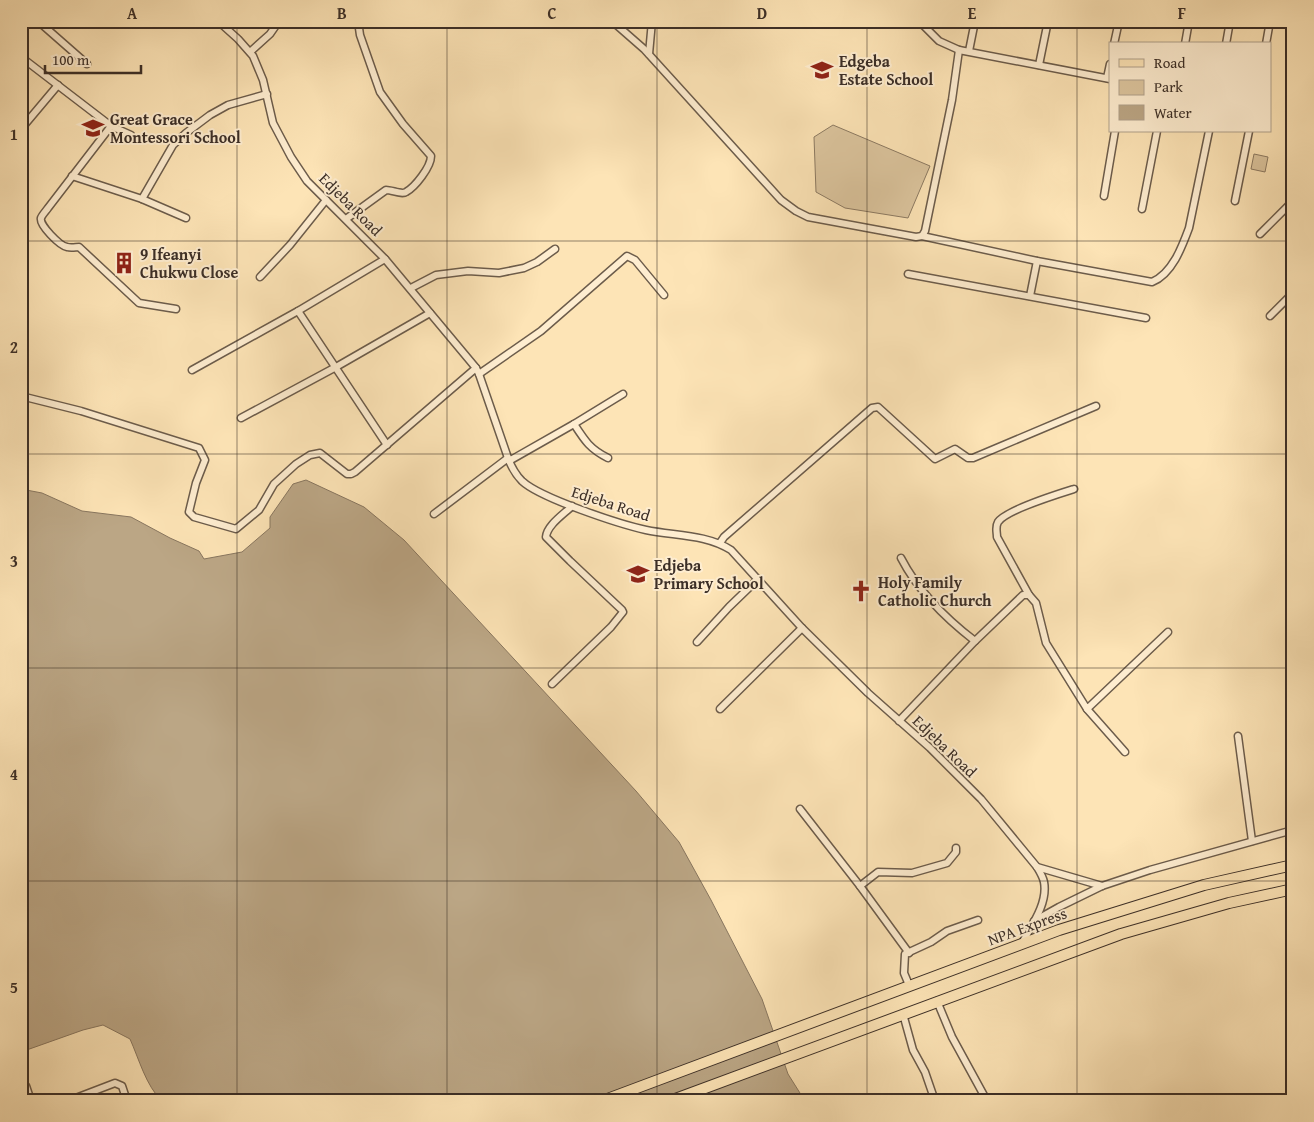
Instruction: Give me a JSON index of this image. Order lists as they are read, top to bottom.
{
  "streets": {
    "main road": ["NPA Express"],
    "street": ["Edjeba Road"]
  },
  "crossings": [
    ["Edjeba Road", "NPA Express"]
  ],
  "places": {
    "school or university": ["Edgeba Estate School", "Great Grace Montessori School", "Edjeba Primary School"],
    "building": ["9 Ifeanyi Chukwu Close"],
    "church": ["Holy Family Catholic Church"]
  },
  "legend": ["Road", "Park", "Water"],
  "scale_bar": "100 m",
  "grid": {
    "columns": [
      "A",
      "B",
      "C",
      "D",
      "E",
      "F"
    ],
    "rows": [
      "1",
      "2",
      "3",
      "4",
      "5"
    ]
  }
}
